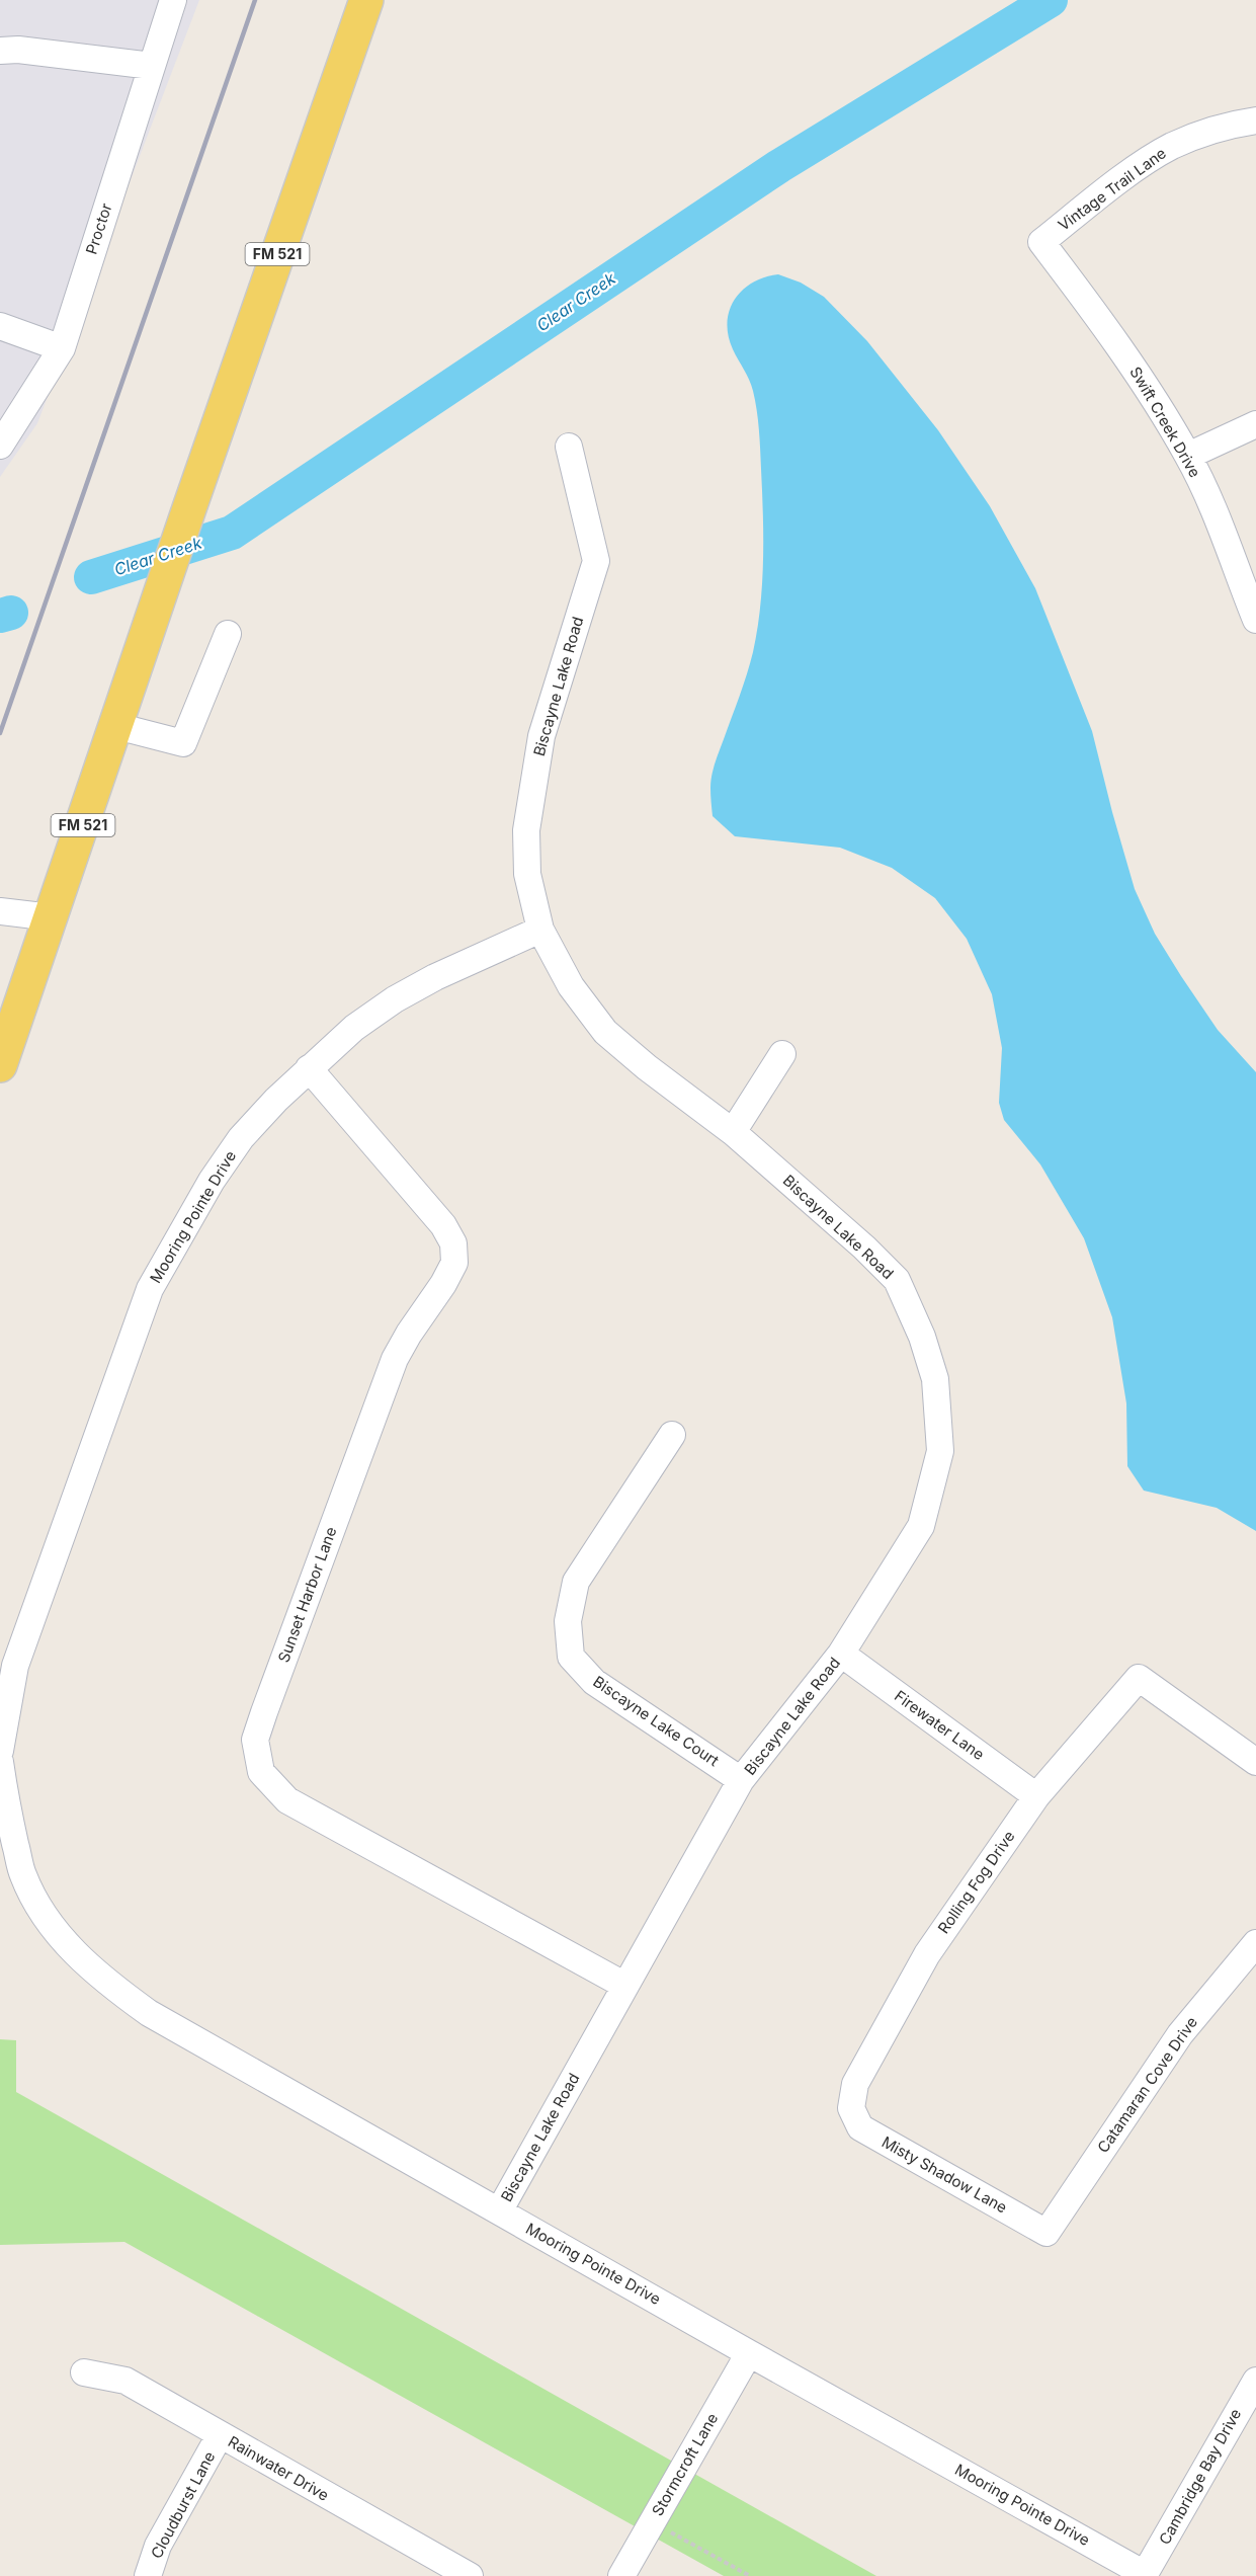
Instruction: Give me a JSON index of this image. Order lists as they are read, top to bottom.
{
  "streets": {
    "main road": ["FM 521"],
    "street": [
      "Vintage Trail Lane",
      "Proctor",
      "Swift Creek Drive",
      "Biscayne Lake Road",
      "Mooring Pointe Drive",
      "Sunset Harbor Lane",
      "Biscayne Lake Court",
      "Firewater Lane",
      "Rolling Fog Drive",
      "Catamaran Cove Drive",
      "Misty Shadow Lane",
      "Stormcroft Lane",
      "Rainwater Drive",
      "Cambridge Bay Drive",
      "Cloudburst Lane"
    ]
  },
  "crossings": [
    ["Vintage Trail Lane", "Swift Creek Drive"],
    ["Biscayne Lake Road", "Mooring Pointe Drive"],
    ["Biscayne Lake Road", "Sunset Harbor Lane"],
    ["Biscayne Lake Road", "Biscayne Lake Court"],
    ["Biscayne Lake Road", "Firewater Lane"],
    ["Mooring Pointe Drive", "Sunset Harbor Lane"],
    ["Mooring Pointe Drive", "Stormcroft Lane"],
    ["Mooring Pointe Drive", "Cambridge Bay Drive"],
    ["Firewater Lane", "Rolling Fog Drive"],
    ["Rolling Fog Drive", "Misty Shadow Lane"],
    ["Catamaran Cove Drive", "Misty Shadow Lane"],
    ["Rainwater Drive", "Cloudburst Lane"]
  ],
  "water": ["Clear Creek"]
}
